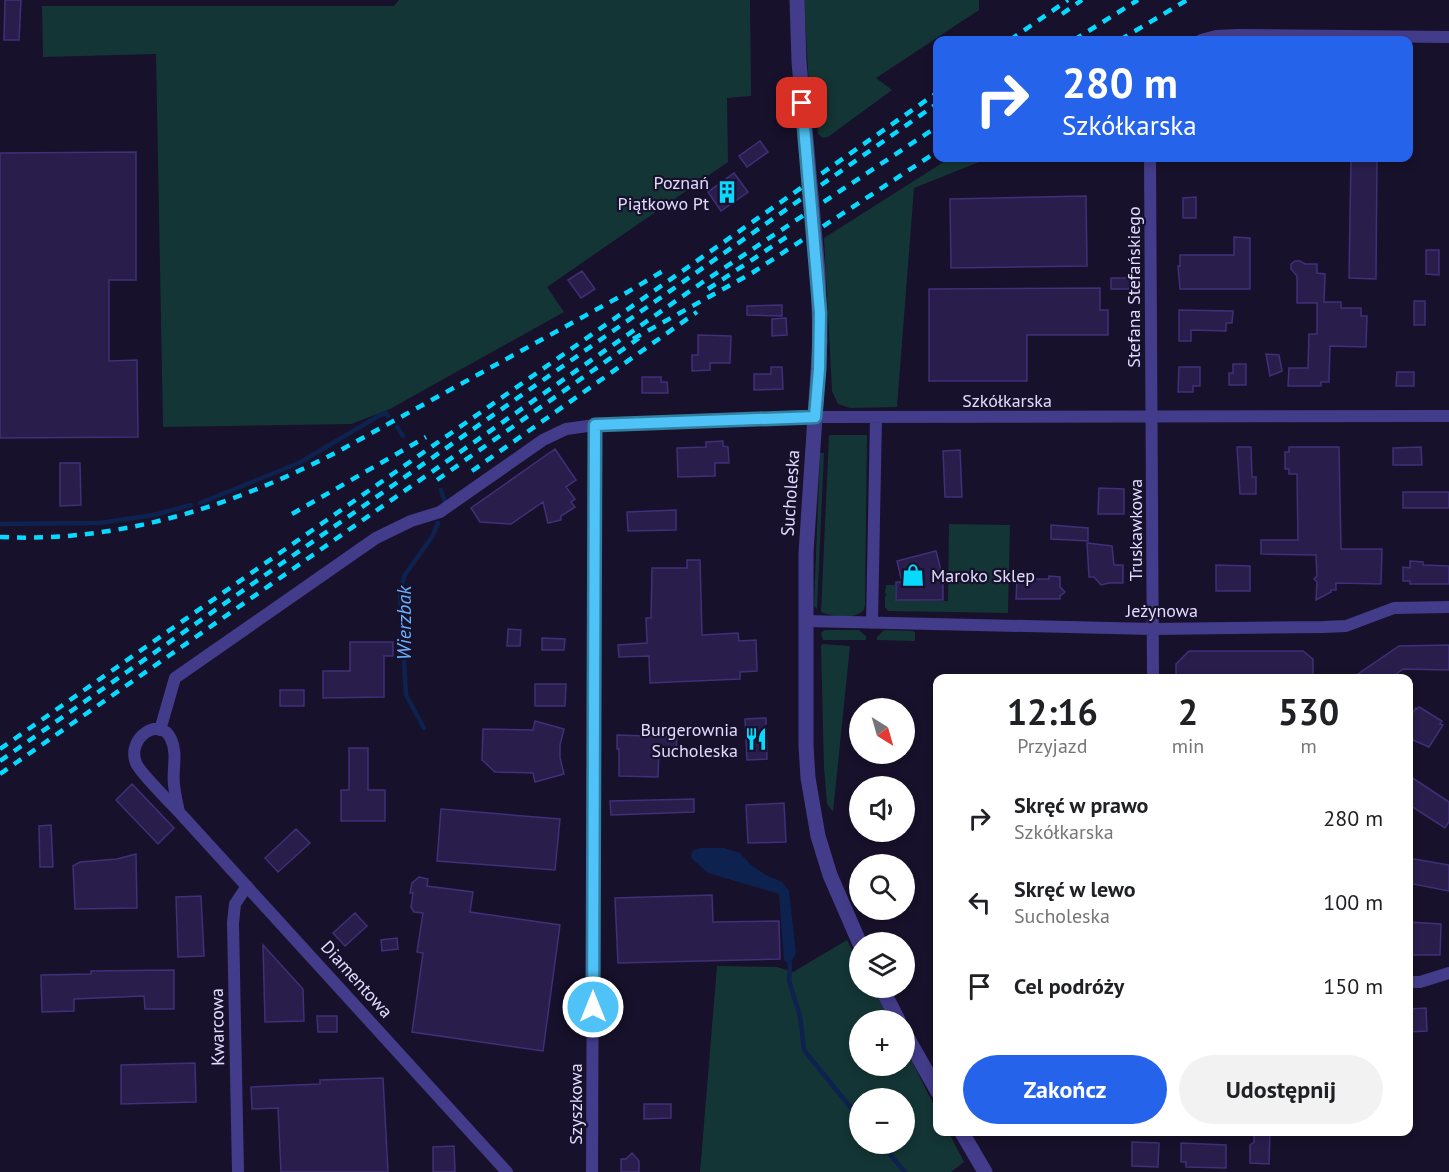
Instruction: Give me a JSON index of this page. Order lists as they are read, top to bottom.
{
  "streets": {
    "street": [
      "Stefana Stefańskiego",
      "Szkółkarska",
      "Sucholeska",
      "Truskawkowa",
      "Jeżynowa",
      "Diamentowa",
      "Kwarcowa",
      "Szyszkowa"
    ]
  },
  "crossings": [
    ["Stefana Stefańskiego", "Szkółkarska"],
    ["Stefana Stefańskiego", "Truskawkowa"],
    ["Szkółkarska", "Sucholeska"],
    ["Szkółkarska", "Truskawkowa"],
    ["Szkółkarska", "Diamentowa"],
    ["Szkółkarska", "Szyszkowa"],
    ["Sucholeska", "Jeżynowa"],
    ["Truskawkowa", "Jeżynowa"],
    ["Diamentowa", "Kwarcowa"]
  ],
  "water": ["Wierzbak"],
  "places": {
    "building": ["Poznań Piątkowo Pt"],
    "shop": ["Maroko Sklep"],
    "restaurant": ["Burgerownia Sucholeska"]
  },
  "north": "bottom right",
  "page": {
    "turn": ["280 m", "Szkółkarska"],
    "eta": [
      "12:16",
      "Przyjazd",
      "2",
      "min",
      "530",
      "m"
    ],
    "map_buttons": ["+", "−"],
    "list": [
      {
        "name": "Skręć w prawo",
        "note": "Szkółkarska",
        "value": "280 m"
      },
      {
        "name": "Skręć w lewo",
        "note": "Sucholeska",
        "value": "100 m"
      },
      {
        "name": "Cel podróży",
        "value": "150 m"
      }
    ],
    "buttons": ["Zakończ", "Udostępnij"]
  }
}
